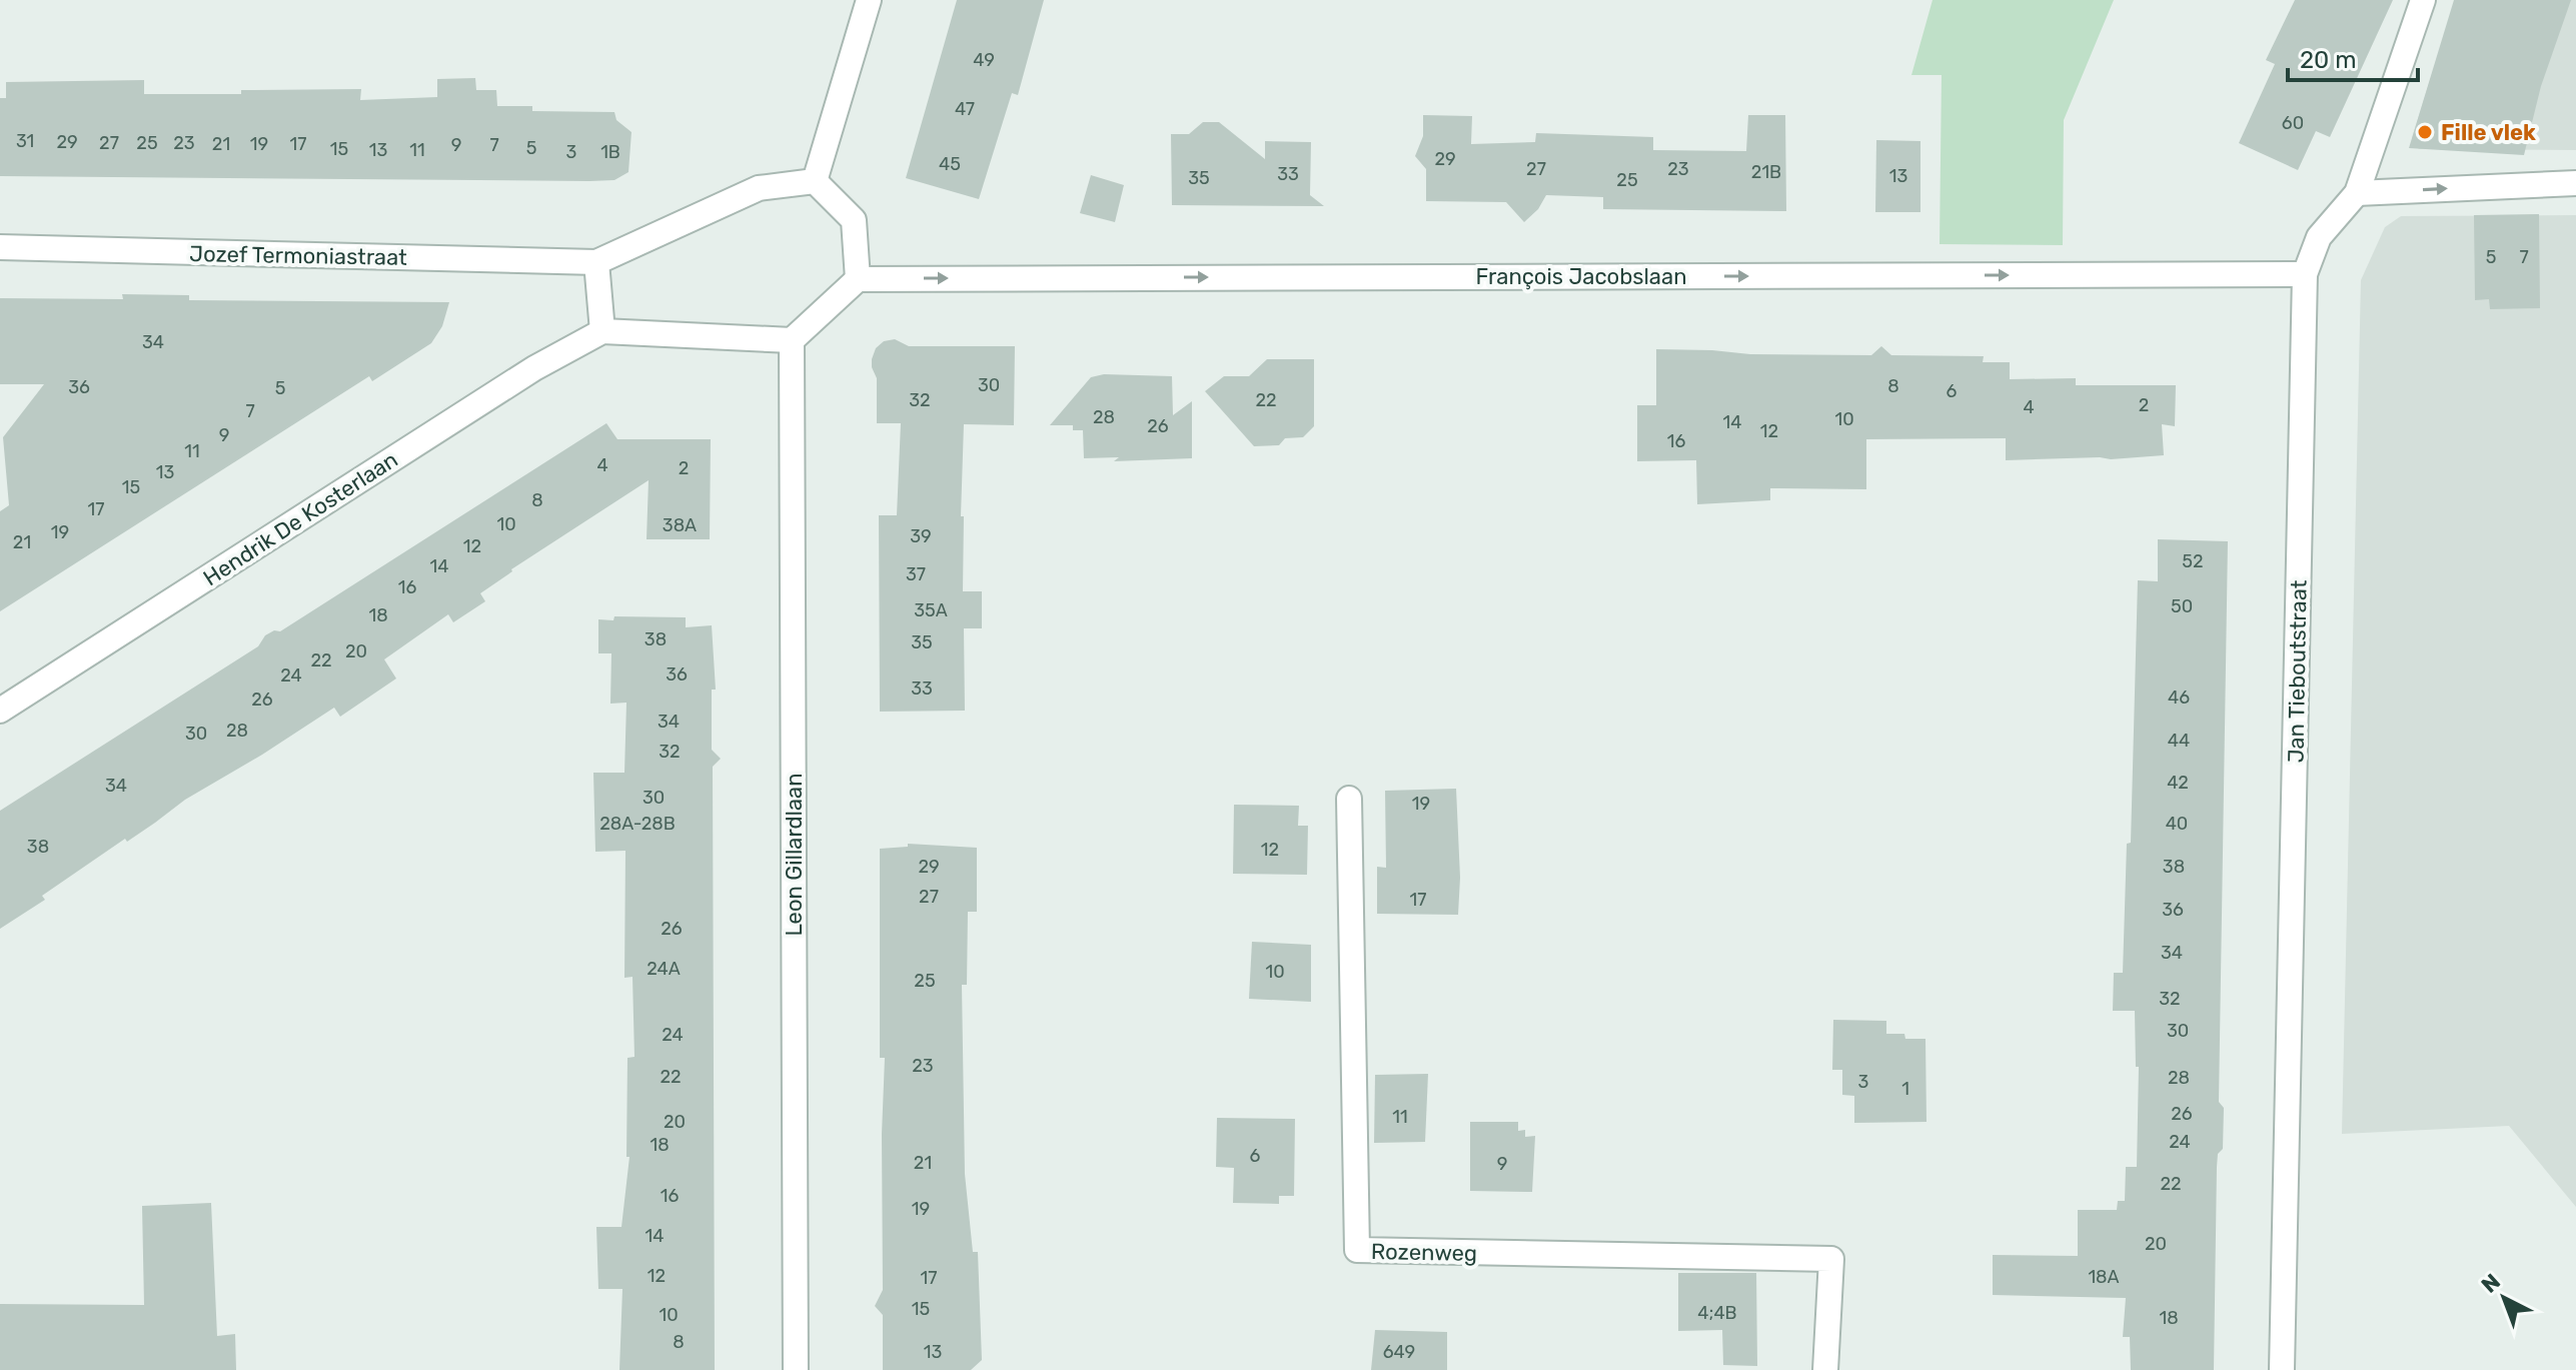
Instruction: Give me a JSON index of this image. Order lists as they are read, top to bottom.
{
  "streets": {
    "street": [
      "Jozef Termoniastraat",
      "François Jacobslaan",
      "Hendrik De Kosterlaan",
      "Jan Tieboutstraat",
      "Leon Gillardlaan",
      "Rozenweg"
    ]
  },
  "crossings": [
    ["François Jacobslaan", "Jan Tieboutstraat"]
  ],
  "one_way": ["François Jacobslaan"],
  "places": ["Fille vlek"],
  "house_numbers": [
    "49",
    "47",
    "60",
    "31",
    "29",
    "27",
    "25",
    "23",
    "21",
    "19",
    "17",
    "9",
    "7",
    "5",
    "15",
    "13",
    "11",
    "3",
    "1B",
    "29",
    "45",
    "27",
    "23",
    "21B",
    "33",
    "13",
    "35",
    "25",
    "5",
    "7",
    "34",
    "30",
    "8",
    "36",
    "5",
    "6",
    "32",
    "22",
    "2",
    "4",
    "7",
    "28",
    "10",
    "14",
    "26",
    "12",
    "9",
    "16",
    "11",
    "4",
    "2",
    "13",
    "15",
    "8",
    "17",
    "10",
    "38A",
    "19",
    "39",
    "21",
    "12",
    "52",
    "14",
    "37",
    "16",
    "50",
    "35A",
    "18",
    "38",
    "35",
    "20",
    "22",
    "36",
    "24",
    "33",
    "46",
    "26",
    "34",
    "28",
    "30",
    "44",
    "32",
    "42",
    "34",
    "30",
    "19",
    "28A-28B",
    "40",
    "38",
    "12",
    "29",
    "38",
    "27",
    "17",
    "36",
    "26",
    "34",
    "24A",
    "10",
    "25",
    "32",
    "30",
    "24",
    "23",
    "22",
    "28",
    "3",
    "1",
    "26",
    "11",
    "20",
    "24",
    "18",
    "6",
    "21",
    "9",
    "22",
    "16",
    "19",
    "14",
    "20",
    "12",
    "18A",
    "17",
    "15",
    "4;4B",
    "10",
    "18",
    "8",
    "13",
    "649"
  ],
  "scale_bar": "20 m",
  "north": "top left"
}
